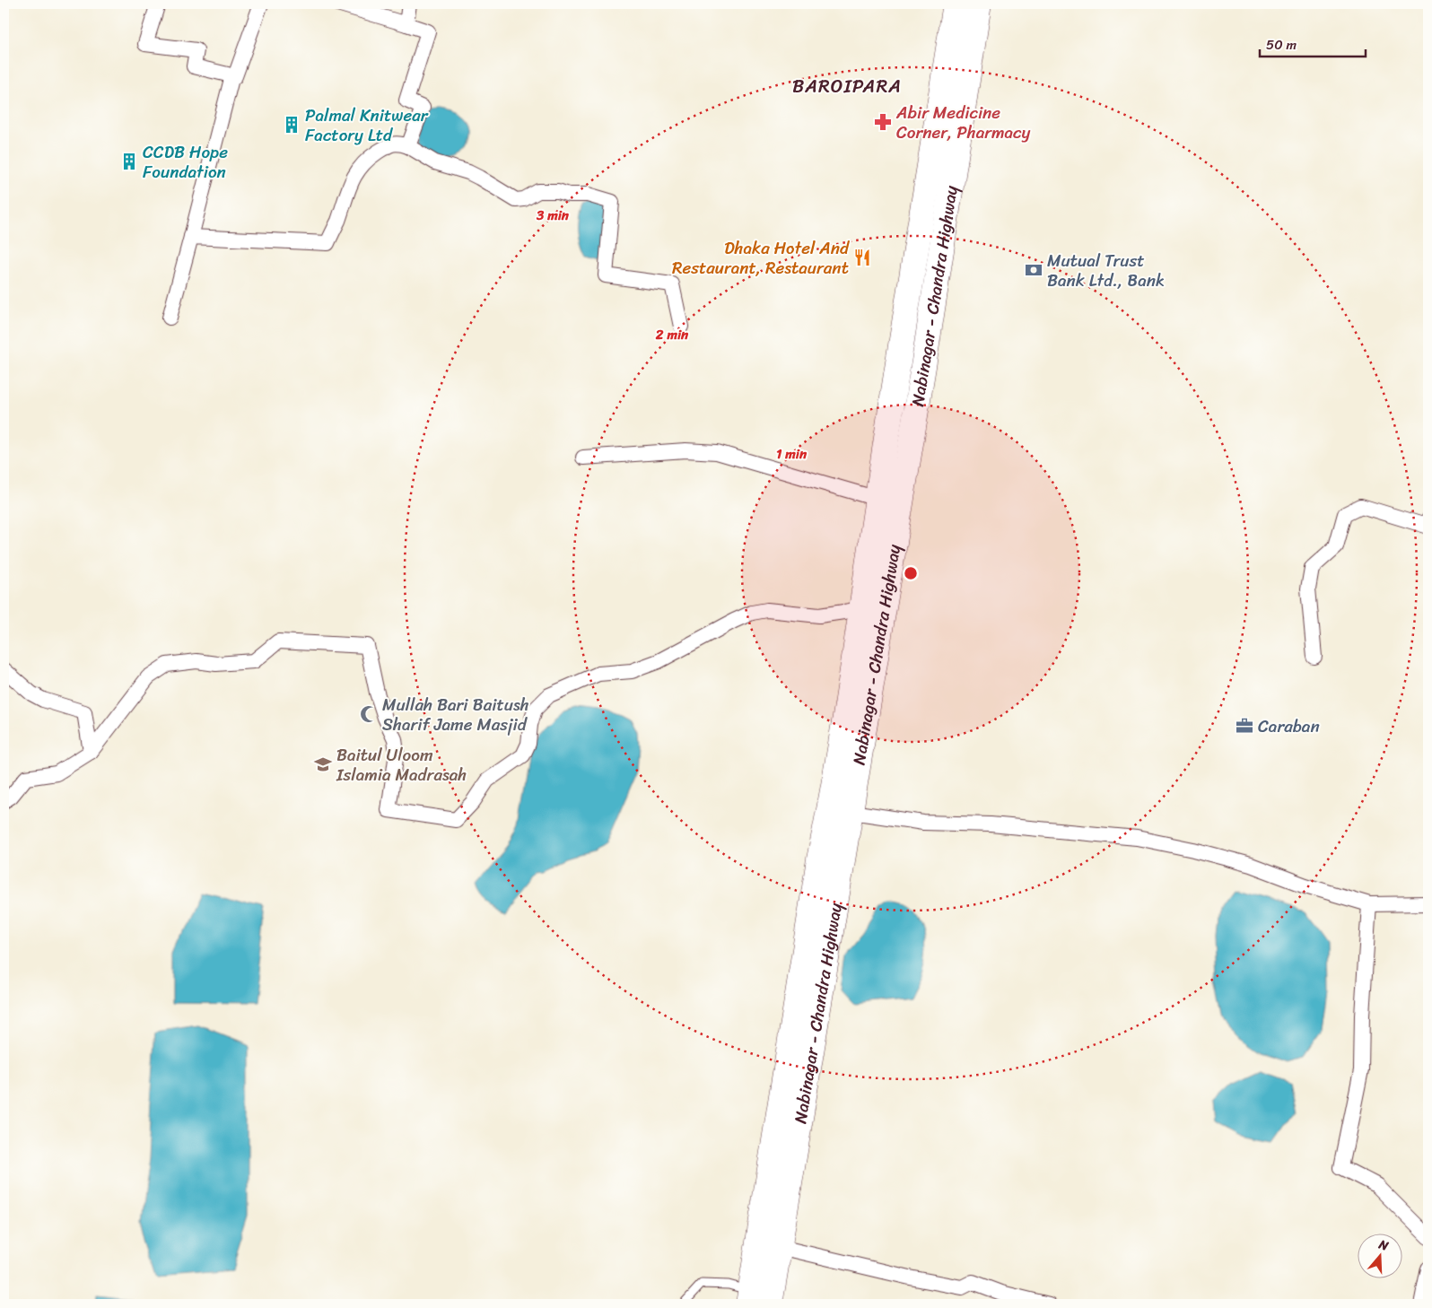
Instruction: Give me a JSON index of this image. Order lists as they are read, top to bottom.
{
  "streets": {
    "highway": ["Nabinagar - Chandra Highway"]
  },
  "districts": ["BAROIPARA"],
  "places": {
    "pharmacy": ["Abir Medicine Corner, Pharmacy"],
    "building": ["Palmal Knitwear Factory Ltd", "CCDB Hope Foundation"],
    "restaurant": ["Dhaka Hotel And Restaurant, Restaurant"],
    "bank": ["Mutual Trust Bank Ltd., Bank"],
    "mosque": ["Mullah Bari Baitush Sharif Jame Masjid"],
    "office": ["Caraban"],
    "school or university": ["Baitul Uloom Islamia Madrasah"]
  },
  "scale_bar": "50 m",
  "north": "top",
  "rings": ["3 min", "2 min", "1 min"]
}
